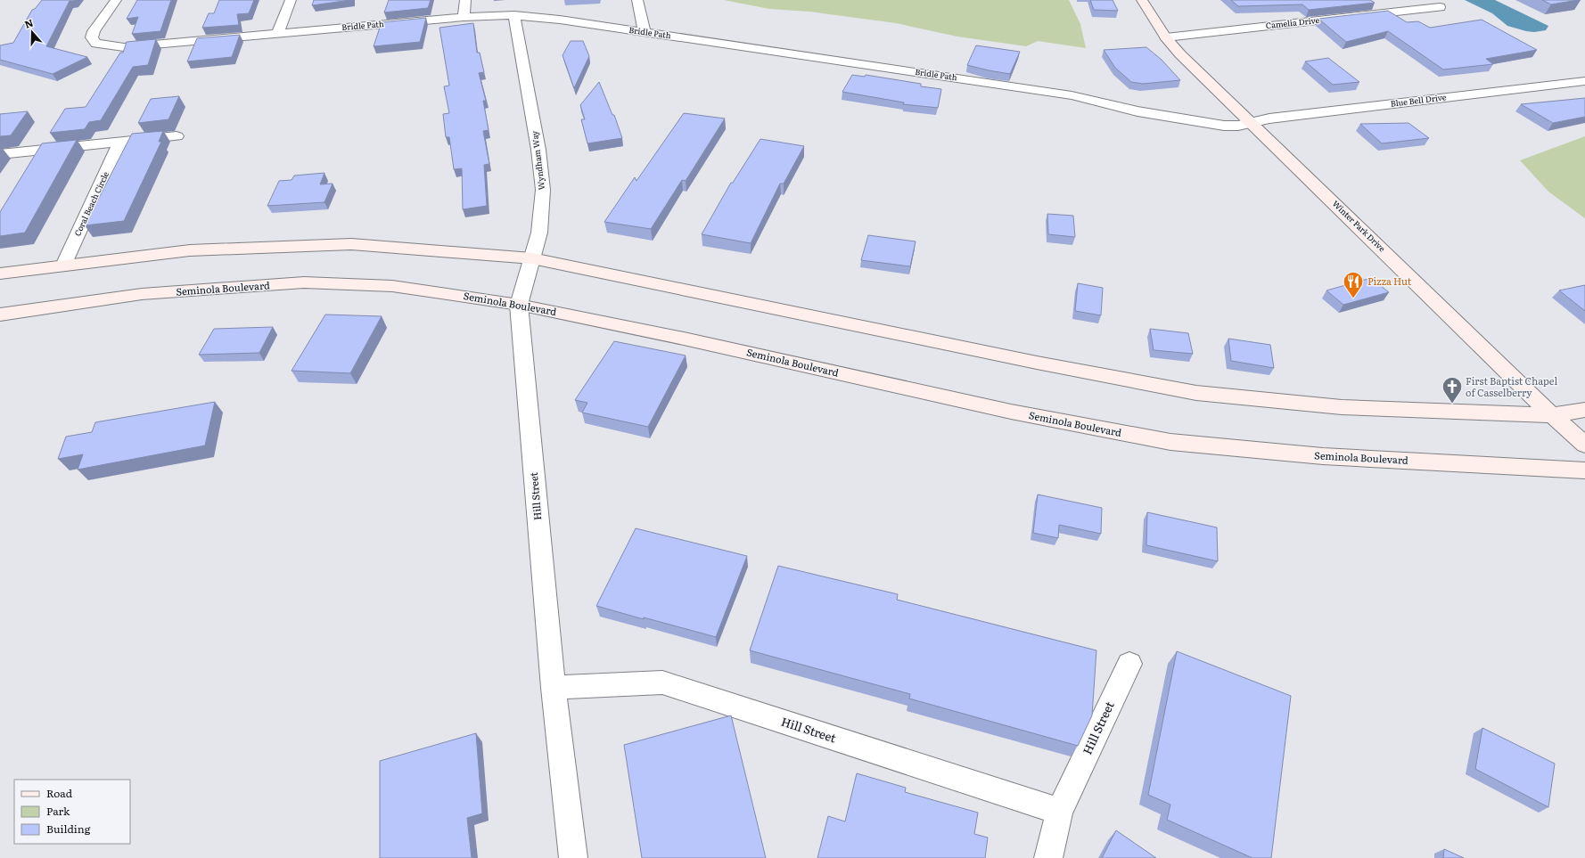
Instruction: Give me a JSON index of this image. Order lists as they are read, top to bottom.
{
  "streets": {
    "main road": ["Winter Park Drive", "Seminola Boulevard"],
    "street": [
      "Camelia Drive",
      "Bridle Path",
      "Blue Bell Drive",
      "Wyndham Way",
      "Coral Beach Circle",
      "Hill Street"
    ]
  },
  "crossings": [
    ["Camelia Drive", "Winter Park Drive"],
    ["Bridle Path", "Blue Bell Drive"],
    ["Bridle Path", "Wyndham Way"],
    ["Bridle Path", "Winter Park Drive"],
    ["Blue Bell Drive", "Winter Park Drive"],
    ["Wyndham Way", "Seminola Boulevard"],
    ["Wyndham Way", "Hill Street"],
    ["Seminola Boulevard", "Hill Street"]
  ],
  "places": {
    "restaurant": ["Pizza Hut"],
    "church": ["First Baptist Chapel of Casselberry"]
  },
  "legend": ["Road", "Park", "Building"],
  "north": "top"
}
